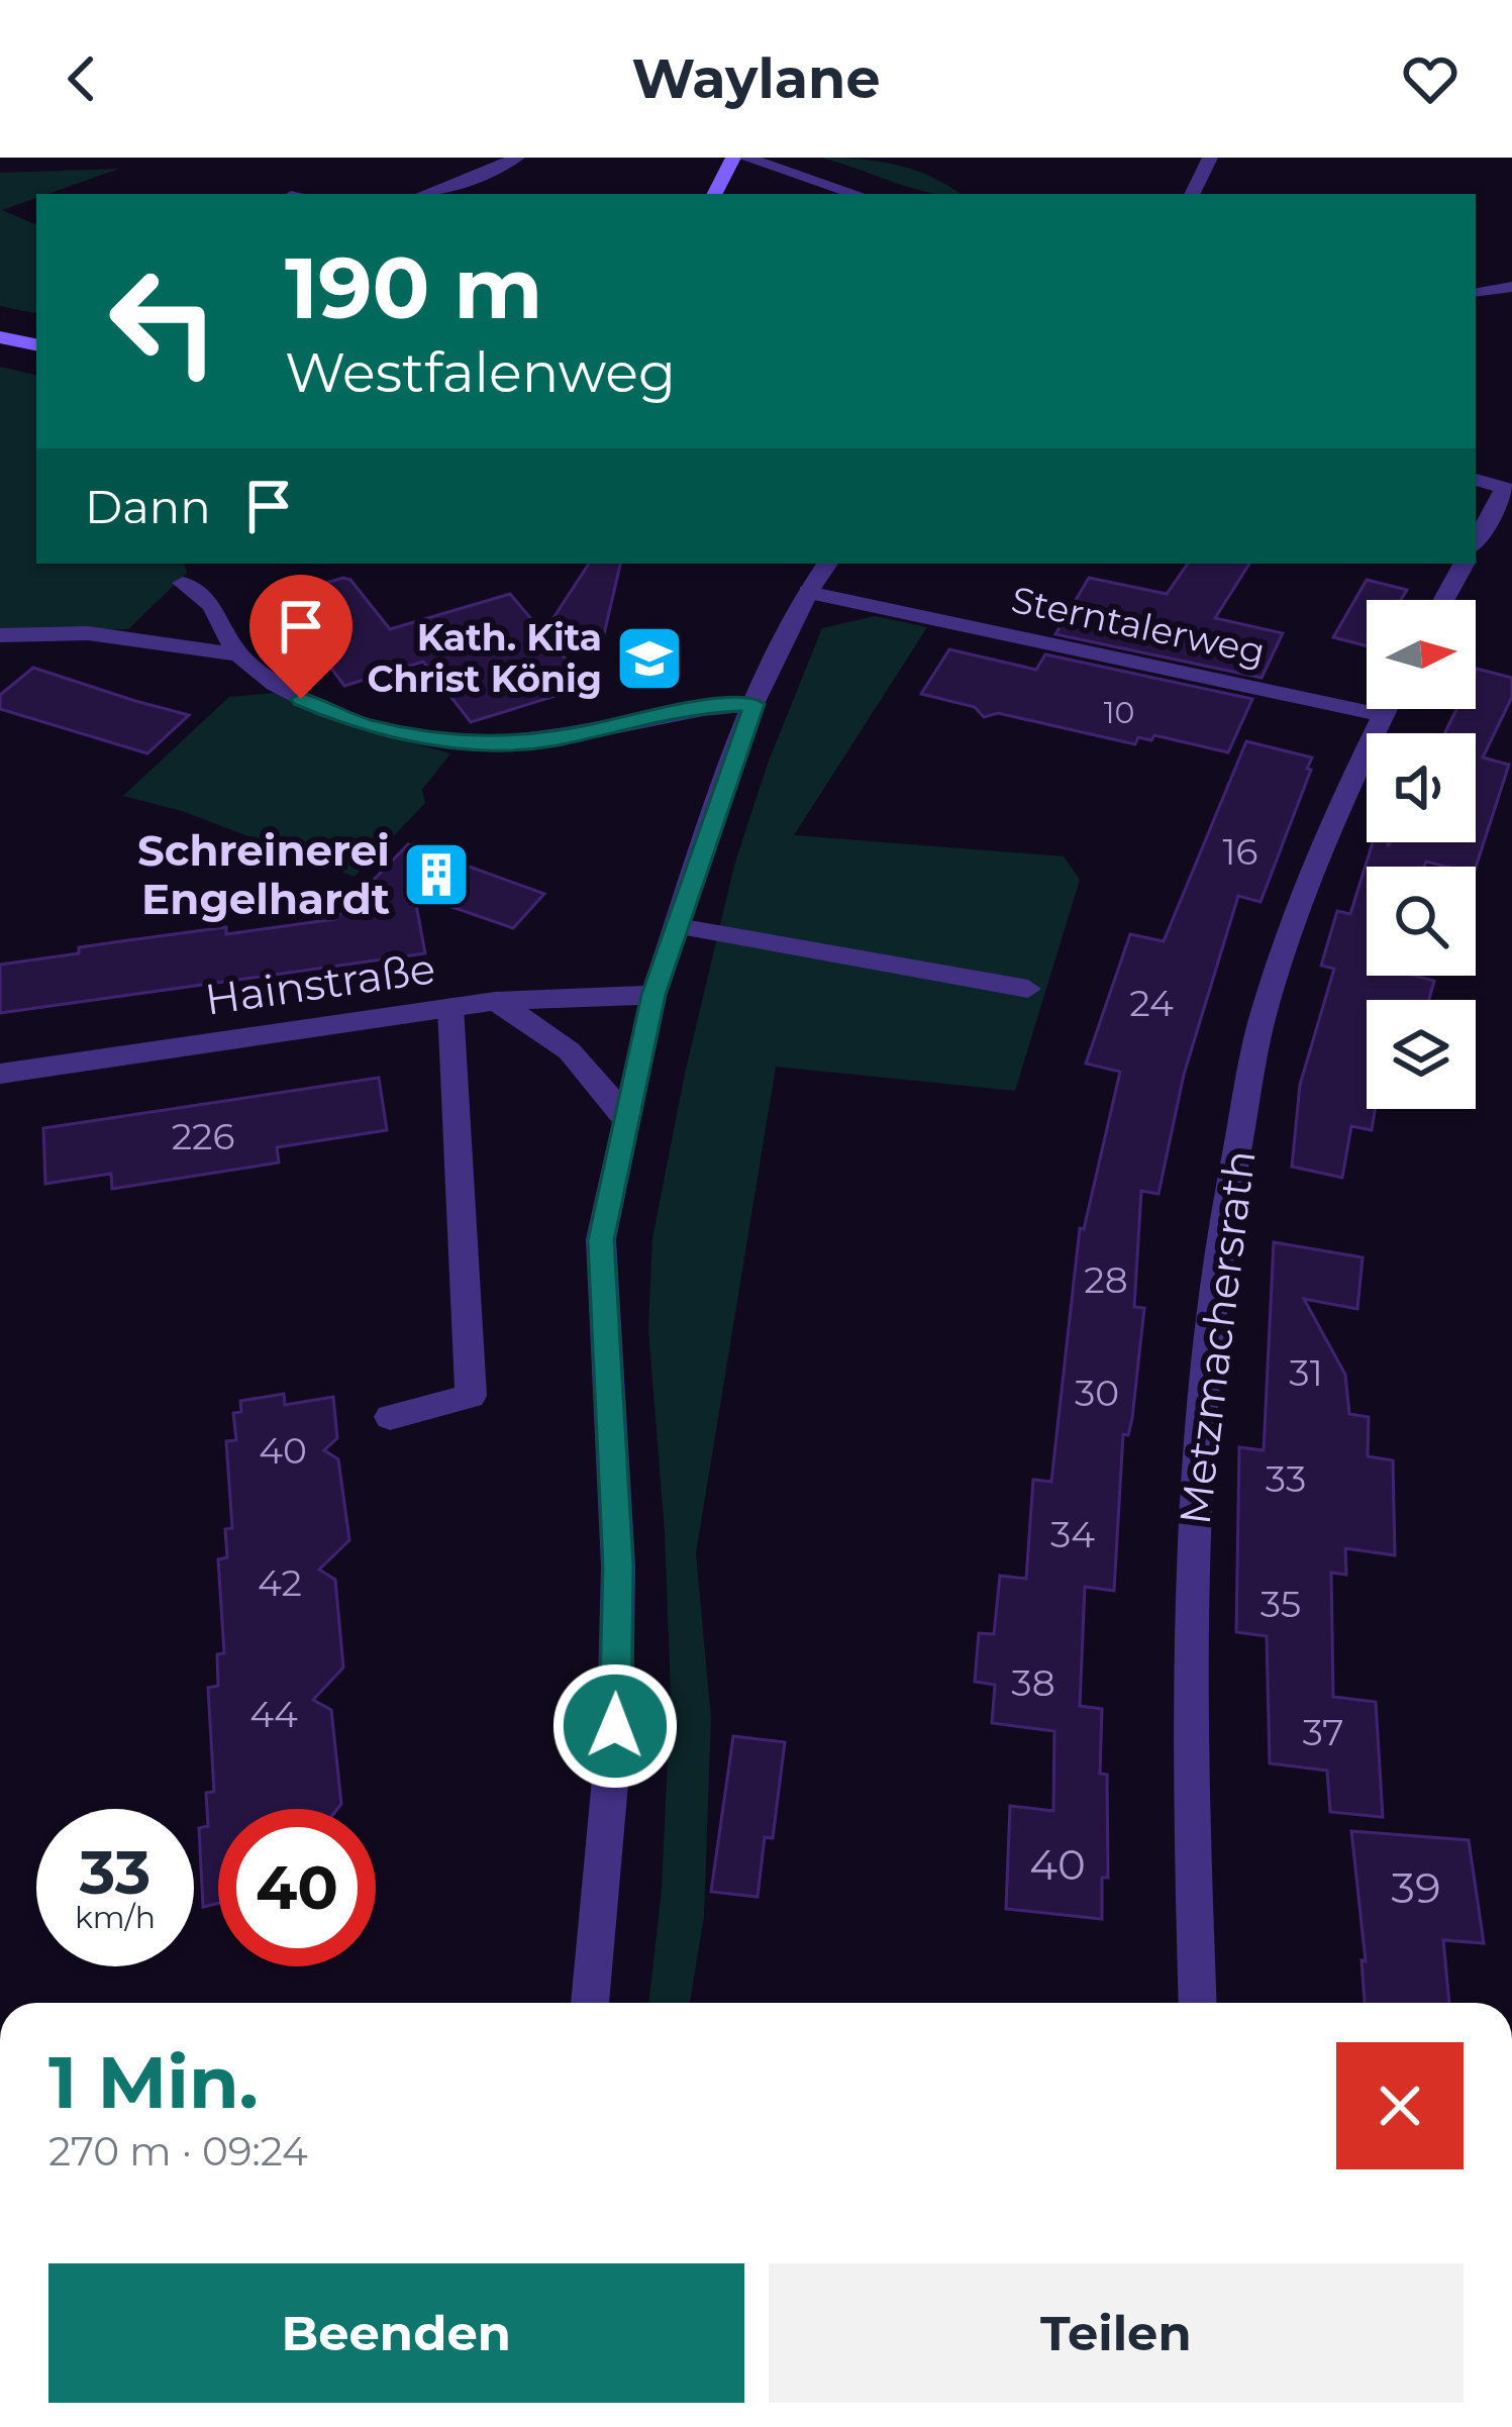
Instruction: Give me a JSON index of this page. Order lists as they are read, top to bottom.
{
  "streets": {
    "street": ["Sterntalerweg", "Hainstraße", "Metzmachersrath"]
  },
  "places": {
    "school or university": ["Kath. Kita Christ König"],
    "building": ["Schreinerei Engelhardt"]
  },
  "house_numbers": [
    "10",
    "16",
    "24",
    "226",
    "28",
    "31",
    "30",
    "40",
    "33",
    "34",
    "42",
    "35",
    "38",
    "44",
    "37",
    "40",
    "39"
  ],
  "north": "right",
  "page": {
    "header": "Waylane",
    "turn": ["190 m", "Westfalenweg"],
    "then": "Dann",
    "speed": "33 km/h",
    "limit": "40",
    "heading": ["1 Min.", "270 m · 09:24"],
    "buttons": ["Beenden", "Teilen"]
  }
}
